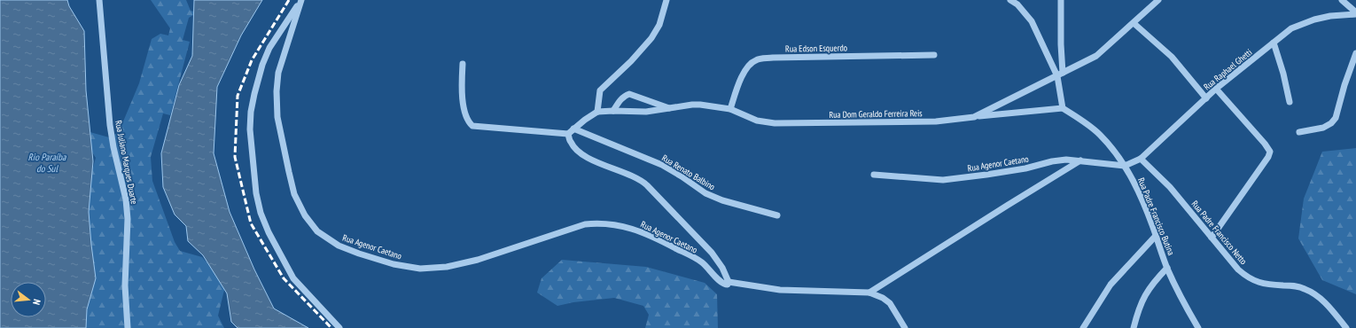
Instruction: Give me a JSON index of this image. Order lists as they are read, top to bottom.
{
  "streets": {
    "street": [
      "Rua Edson Esquerdo",
      "Rua Raphael Ghetti",
      "Rua Dom Geraldo Ferreira Reis",
      "Rua Juliano Marques Duarte",
      "Rua Agenor Caetano",
      "Rua Renato Balbino",
      "Rua Padre Francisco Butina",
      "Rua Padre Francisco Netto"
    ]
  },
  "crossings": [
    ["Rua Edson Esquerdo", "Rua Dom Geraldo Ferreira Reis"],
    ["Rua Raphael Ghetti", "Rua Agenor Caetano"],
    ["Rua Raphael Ghetti", "Rua Padre Francisco Butina"],
    ["Rua Raphael Ghetti", "Rua Padre Francisco Netto"],
    ["Rua Agenor Caetano", "Rua Padre Francisco Butina"]
  ],
  "water": ["Rio Paraíba do Sul"],
  "north": "right"
}
